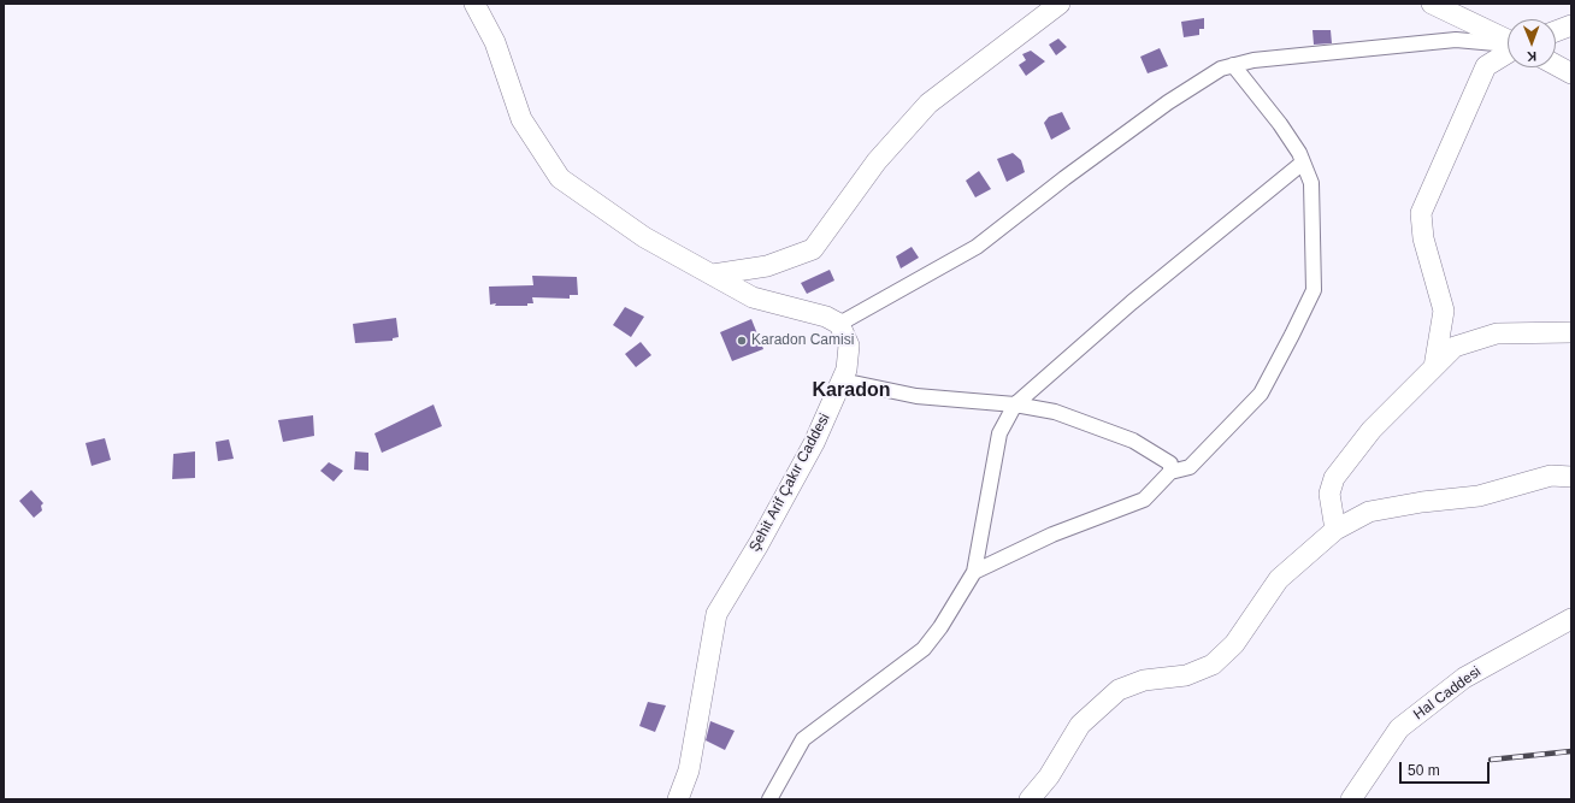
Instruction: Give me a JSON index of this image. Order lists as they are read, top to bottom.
{
  "streets": {
    "street": ["Şehit Arif Çakır Caddesi", "Hal Caddesi"]
  },
  "districts": ["Karadon"],
  "places": ["Karadon Camisi"],
  "scale_bar": "50 m",
  "north": "bottom"
}
